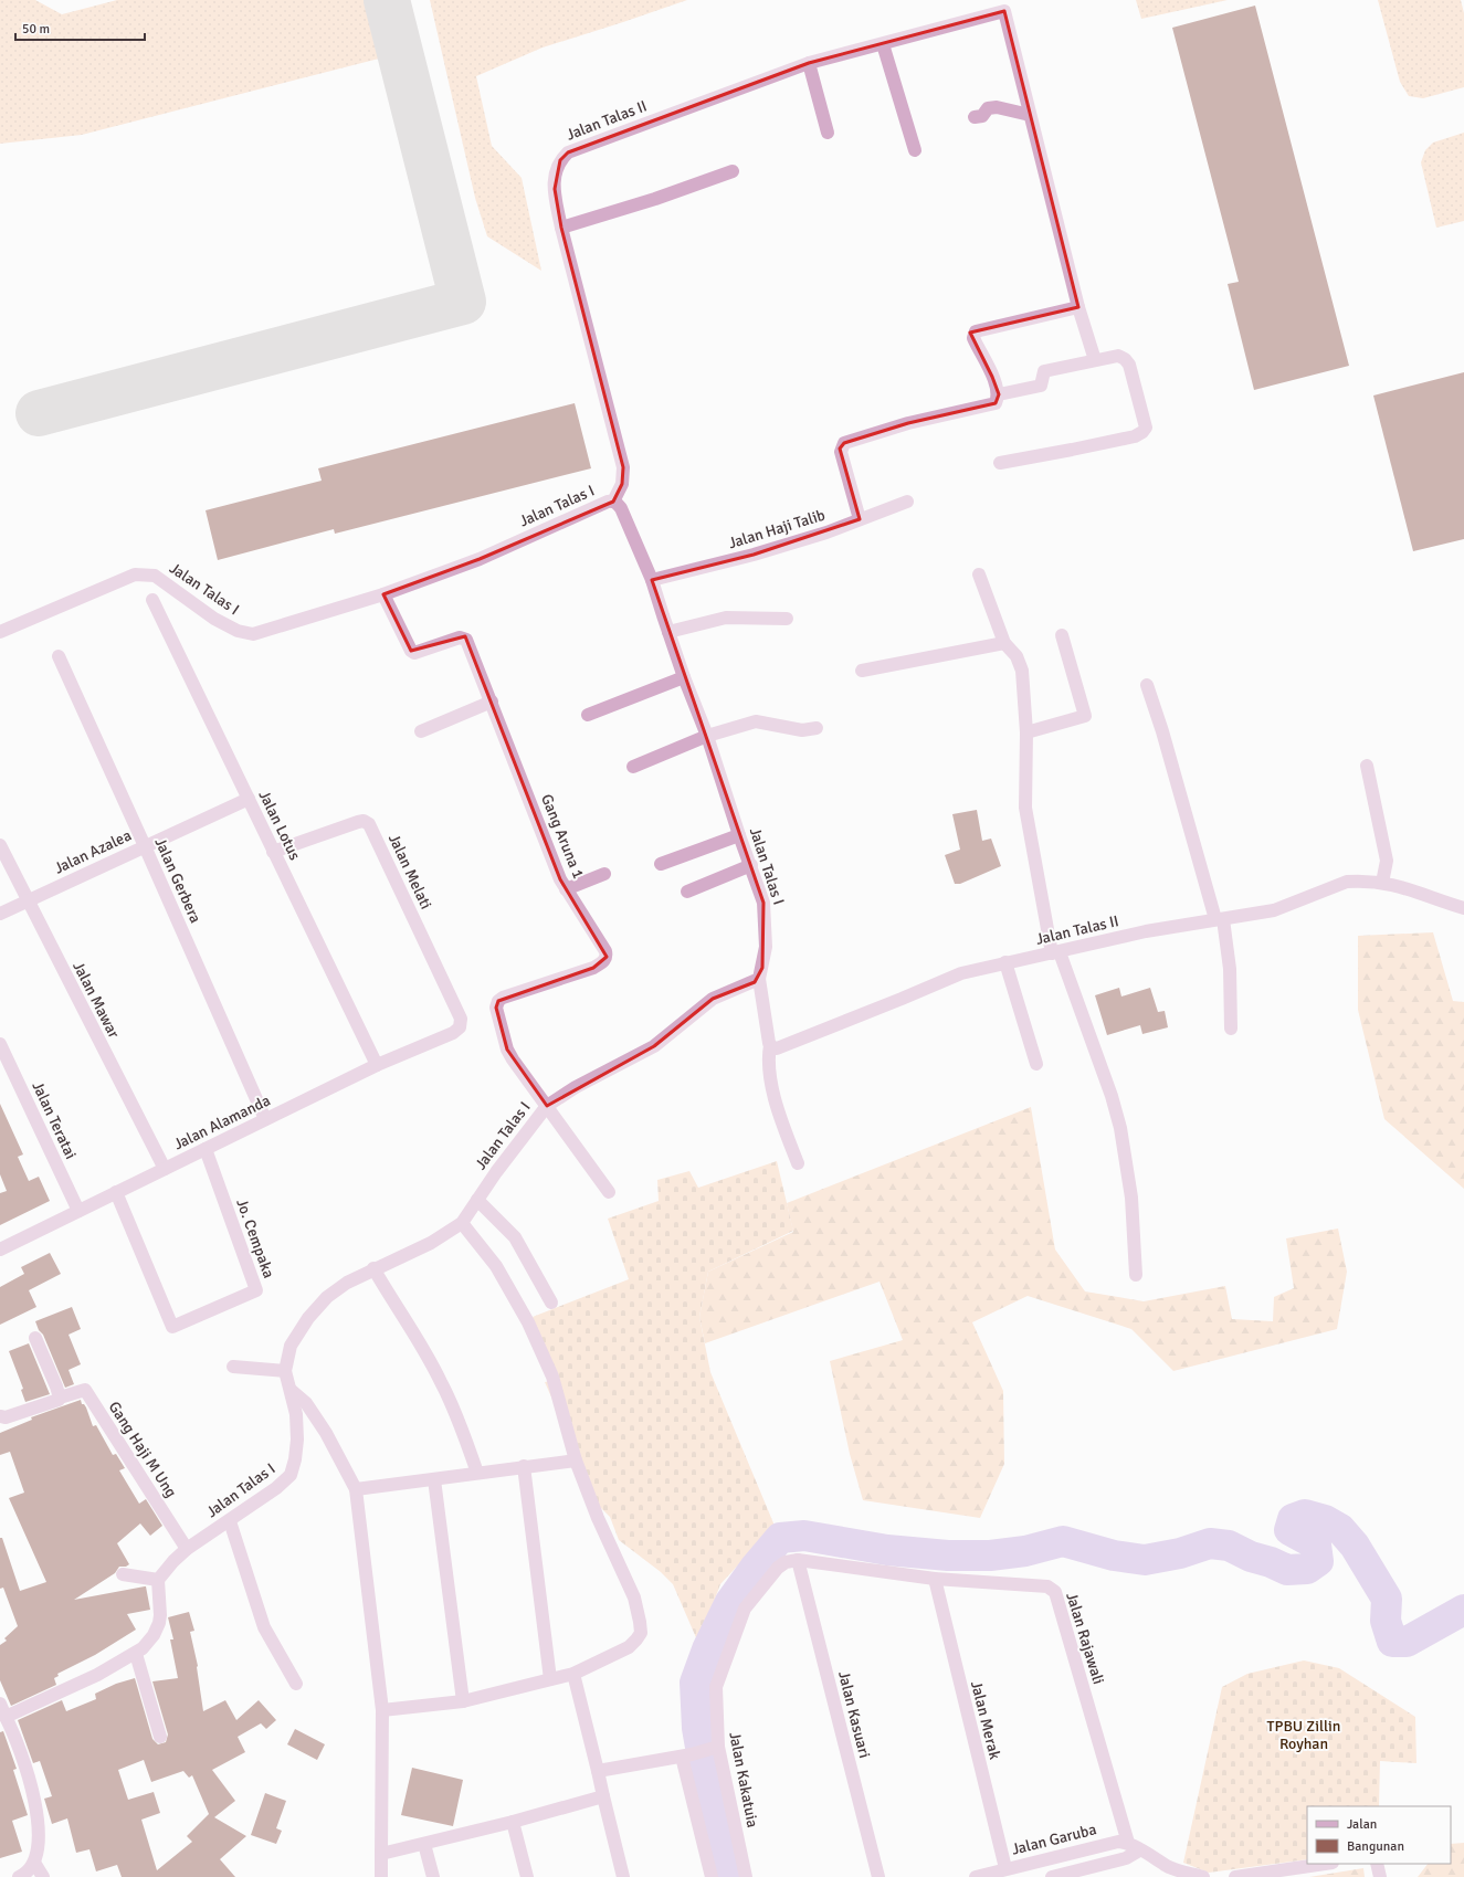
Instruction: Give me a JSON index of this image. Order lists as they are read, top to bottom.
{
  "streets": {
    "street": [
      "Jalan Talas II",
      "Jalan Talas I",
      "Jalan Haji Talib",
      "Jalan Lotus",
      "Gang Aruna 1",
      "Jalan Azalea",
      "Jalan Melati",
      "Jalan Gerbera",
      "Jalan Mawar",
      "Jalan Teratai",
      "Jalan Alamanda",
      "Jo. Cempaka",
      "Gang Haji M Ung",
      "Jalan Rajawali",
      "Jalan Kasuari",
      "Jalan Merak",
      "Jalan Kakatuia",
      "Jalan Garuba"
    ]
  },
  "crossings": [
    ["Jalan Talas II", "Jalan Talas I"],
    ["Jalan Talas I", "Jalan Haji Talib"],
    ["Jalan Talas I", "Gang Aruna 1"],
    ["Jalan Talas I", "Gang Haji M Ung"],
    ["Jalan Lotus", "Jalan Azalea"],
    ["Jalan Lotus", "Jalan Melati"],
    ["Jalan Lotus", "Jalan Alamanda"],
    ["Jalan Azalea", "Jalan Gerbera"],
    ["Jalan Azalea", "Jalan Mawar"],
    ["Jalan Melati", "Jalan Alamanda"],
    ["Jalan Gerbera", "Jalan Alamanda"],
    ["Jalan Mawar", "Jalan Alamanda"],
    ["Jalan Teratai", "Jalan Alamanda"],
    ["Jalan Alamanda", "Jo. Cempaka"],
    ["Jalan Rajawali", "Jalan Kasuari"],
    ["Jalan Rajawali", "Jalan Merak"],
    ["Jalan Rajawali", "Jalan Kakatuia"],
    ["Jalan Rajawali", "Jalan Garuba"],
    ["Jalan Kasuari", "Jalan Kakatuia"],
    ["Jalan Merak", "Jalan Garuba"]
  ],
  "parks": ["TPBU Zillin Royhan"],
  "legend": ["Jalan", "Bangunan"],
  "scale_bar": "50 m"
}
